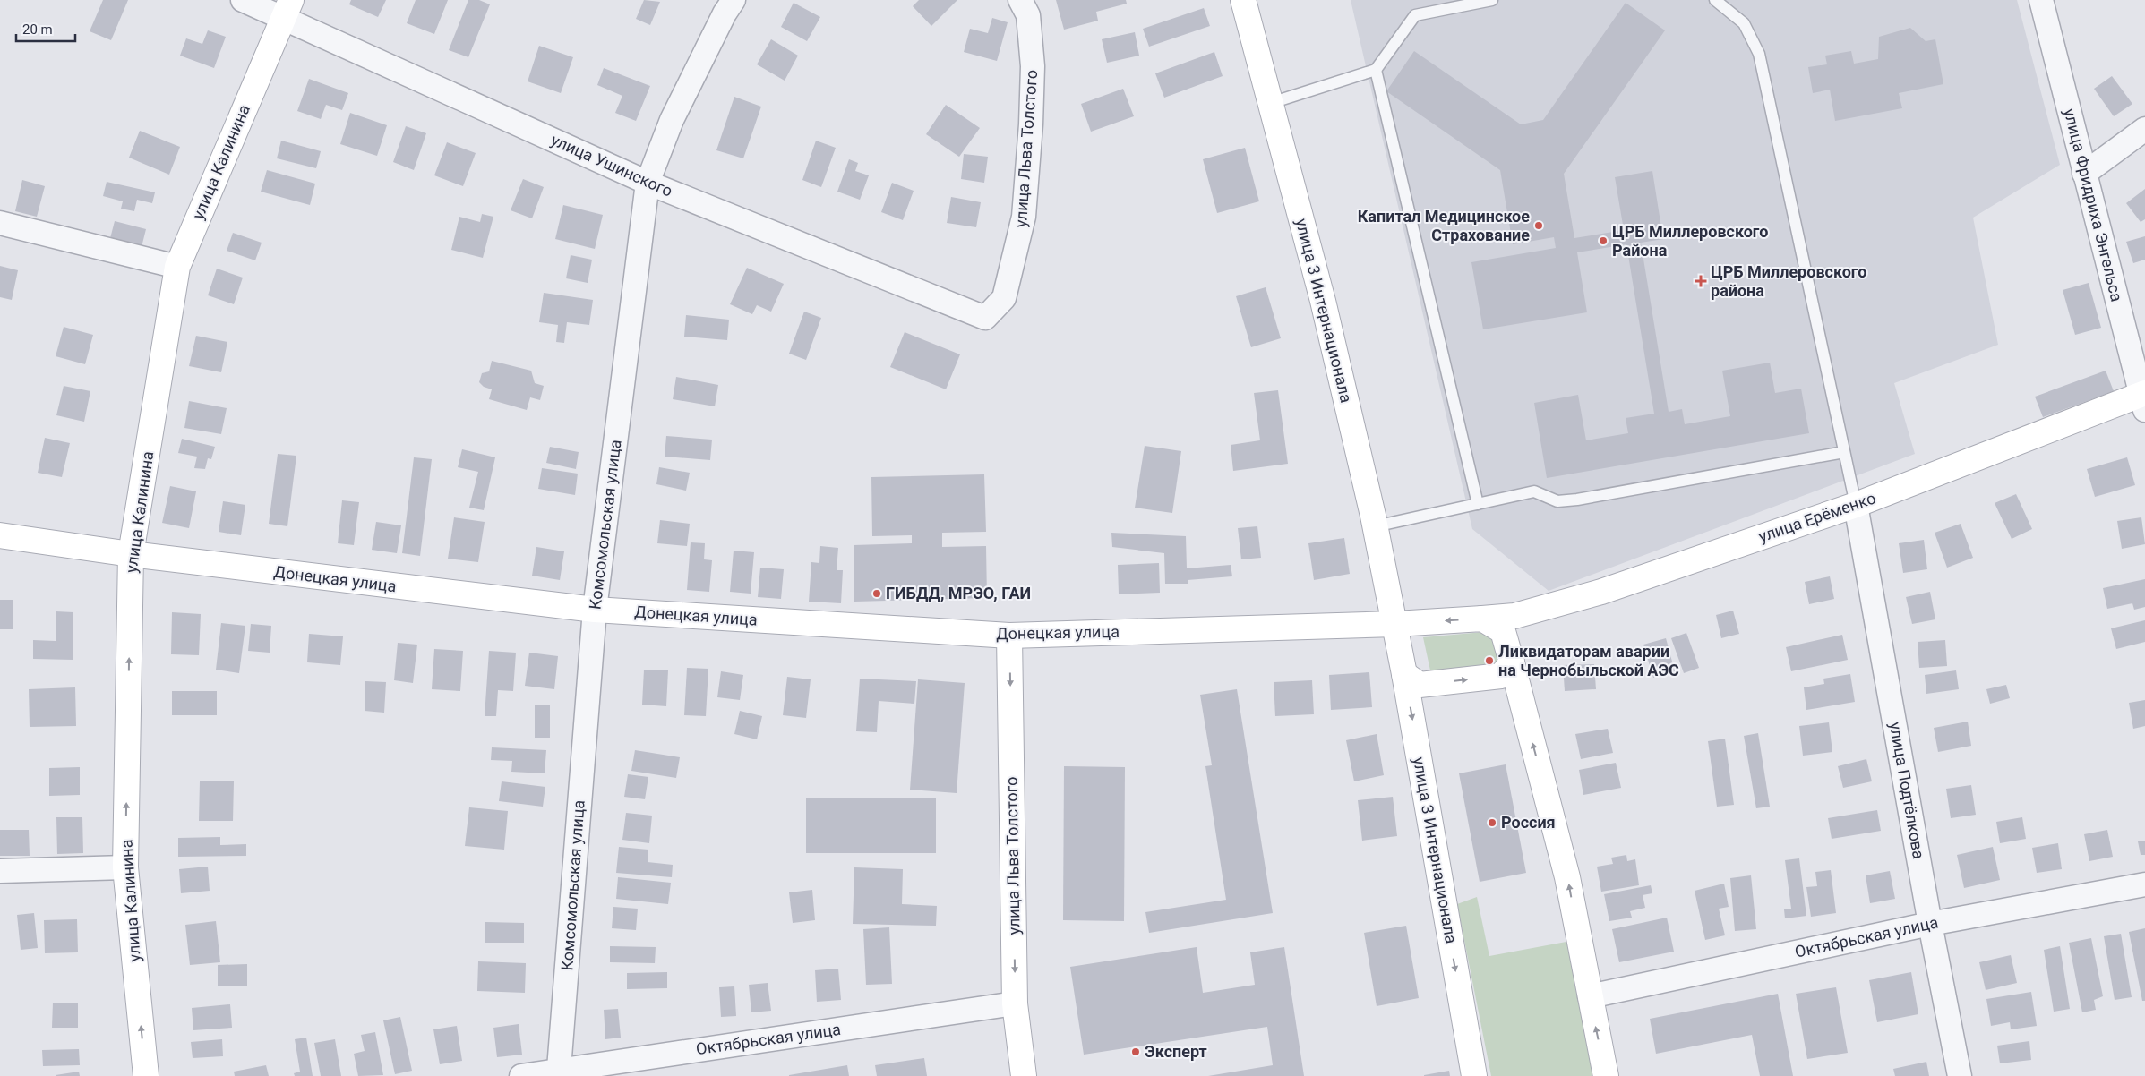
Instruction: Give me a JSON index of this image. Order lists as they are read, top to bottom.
{
  "streets": {
    "street": [
      "улица Льва Толстого",
      "улица Калинина",
      "улица Ушинского",
      "улица Фридриха Энгельса",
      "улица 3 Интернационала",
      "улица Ерёменко",
      "Комсомольская улица",
      "Донецкая улица",
      "улица Подтёлкова",
      "Октябрьская улица"
    ]
  },
  "crossings": [
    ["улица Льва Толстого", "улица Ушинского"],
    ["улица Льва Толстого", "Донецкая улица"],
    ["улица Льва Толстого", "Октябрьская улица"],
    ["улица Калинина", "улица Ушинского"],
    ["улица Калинина", "Донецкая улица"],
    ["улица Ушинского", "Комсомольская улица"],
    ["улица Фридриха Энгельса", "улица Ерёменко"],
    ["улица 3 Интернационала", "улица Ерёменко"],
    ["улица 3 Интернационала", "Донецкая улица"],
    ["улица Ерёменко", "Донецкая улица"],
    ["улица Ерёменко", "улица Подтёлкова"],
    ["Комсомольская улица", "Донецкая улица"],
    ["Комсомольская улица", "Октябрьская улица"],
    ["улица Подтёлкова", "Октябрьская улица"]
  ],
  "one_way": ["улица Льва Толстого", "улица Калинина"],
  "places": {
    "other": [
      "Капитал Медицинское Страхование",
      "ЦРБ Миллеровского Района",
      "ГИБДД, МРЭО, ГАИ",
      "Ликвидаторам аварии на Чернобыльской АЭС",
      "Россия",
      "Эксперт"
    ],
    "health": ["ЦРБ Миллеровского района"]
  },
  "scale_bar": "20 m"
}
